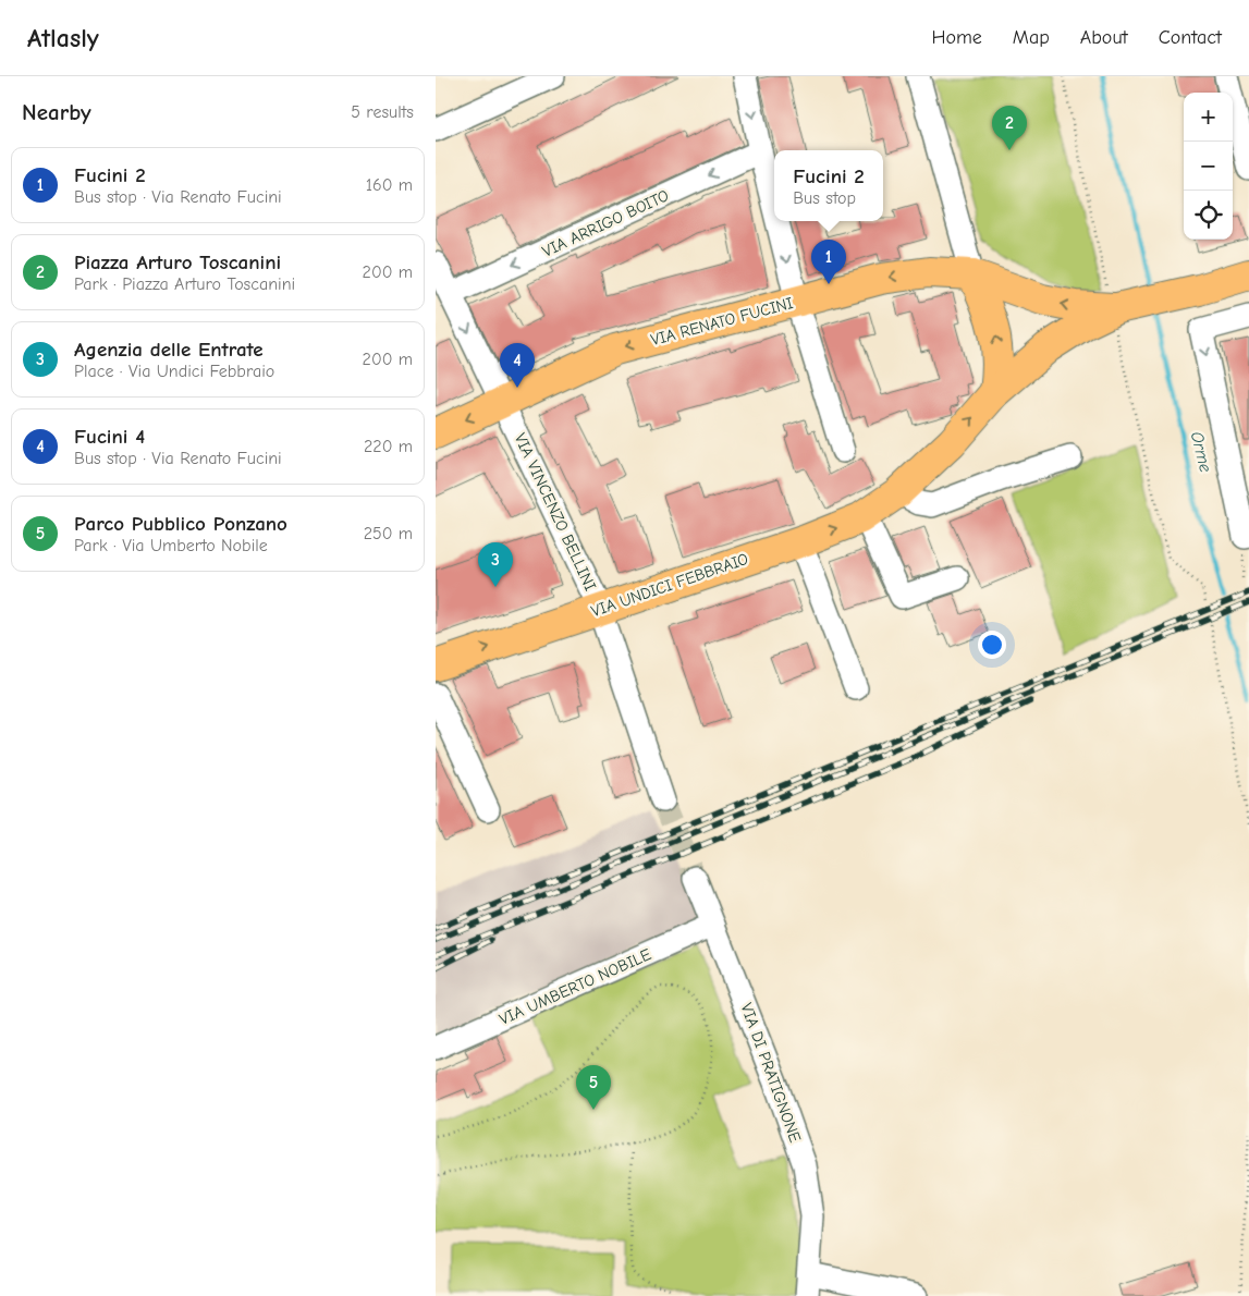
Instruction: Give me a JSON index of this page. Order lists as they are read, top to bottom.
{
  "streets": {
    "main road": ["VIA RENATO FUCINI", "VIA UNDICI FEBBRAIO"],
    "street": [
      "VIA ARRIGO BOITO",
      "VIA VINCENZO BELLINI",
      "VIA UMBERTO NOBILE",
      "VIA DI PRATIGNONE"
    ]
  },
  "crossings": [
    ["VIA ARRIGO BOITO", "VIA VINCENZO BELLINI"],
    ["VIA RENATO FUCINI", "VIA VINCENZO BELLINI"],
    ["VIA RENATO FUCINI", "VIA UNDICI FEBBRAIO"],
    ["VIA VINCENZO BELLINI", "VIA UNDICI FEBBRAIO"],
    ["VIA UMBERTO NOBILE", "VIA DI PRATIGNONE"]
  ],
  "one_way": ["VIA RENATO FUCINI", "VIA UNDICI FEBBRAIO"],
  "water": ["Orme"],
  "page": {
    "header": "Atlasly",
    "nav": [
      "Home",
      "Map",
      "About",
      "Contact"
    ],
    "heading": ["Nearby", "5 results"],
    "map_buttons": ["+", "−"],
    "pins": [
      "2",
      "1",
      "4",
      "3",
      "5"
    ],
    "list": [
      {
        "mark": "1",
        "name": "Fucini 2",
        "note": "Bus stop · Via Renato Fucini",
        "value": "160 m"
      },
      {
        "mark": "2",
        "name": "Piazza Arturo Toscanini",
        "note": "Park · Piazza Arturo Toscanini",
        "value": "200 m"
      },
      {
        "mark": "3",
        "name": "Agenzia delle Entrate",
        "note": "Place · Via Undici Febbraio",
        "value": "200 m"
      },
      {
        "mark": "4",
        "name": "Fucini 4",
        "note": "Bus stop · Via Renato Fucini",
        "value": "220 m"
      },
      {
        "mark": "5",
        "name": "Parco Pubblico Ponzano",
        "note": "Park · Via Umberto Nobile",
        "value": "250 m"
      }
    ],
    "popup": ["Fucini 2", "Bus stop"]
  }
}
